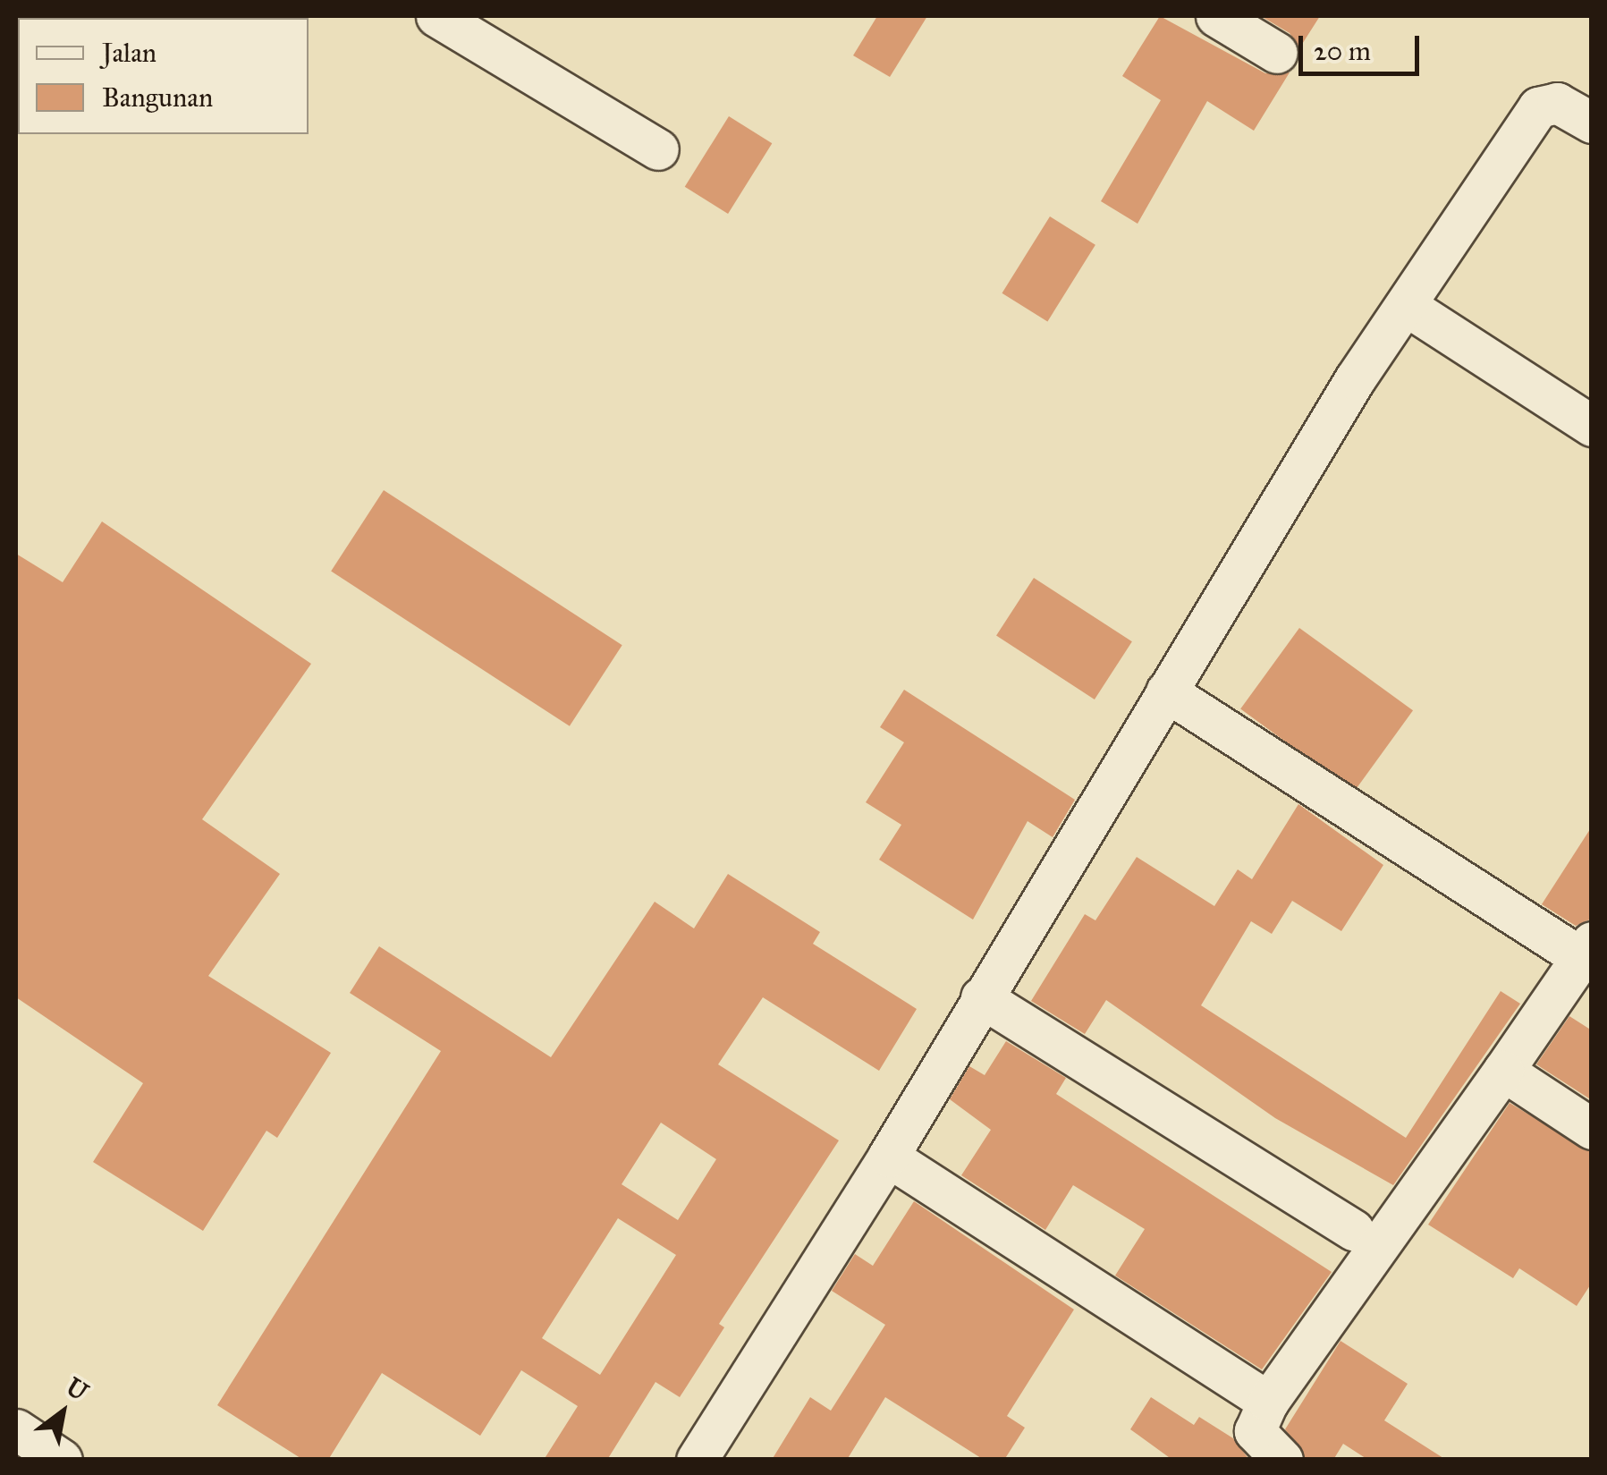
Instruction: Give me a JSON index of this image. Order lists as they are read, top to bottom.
{
  "legend": ["Jalan", "Bangunan"],
  "scale_bar": "20 m",
  "north": "top right"
}
